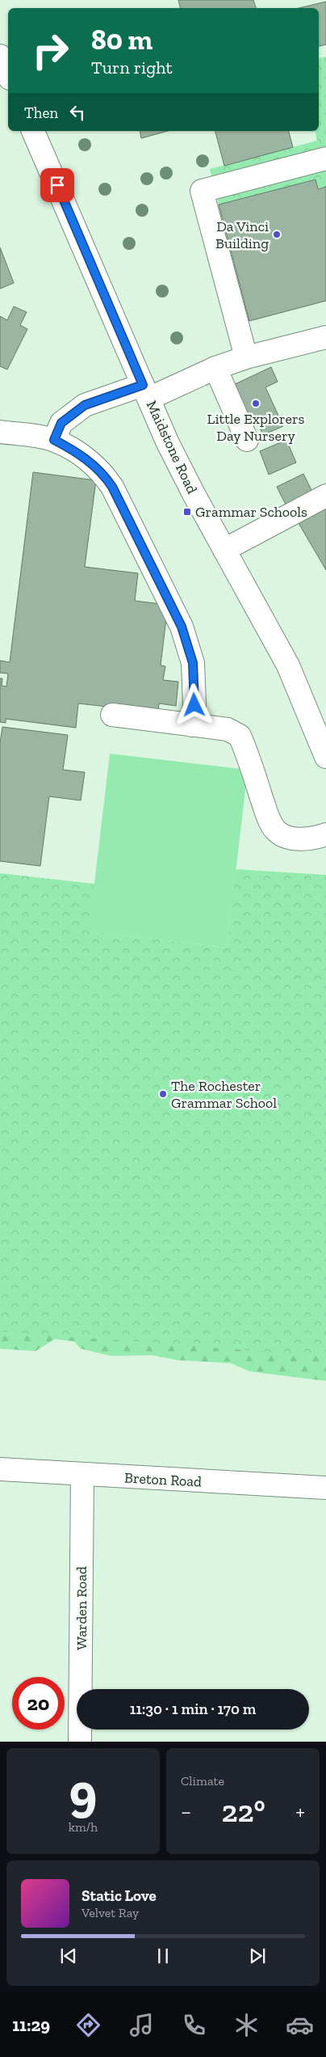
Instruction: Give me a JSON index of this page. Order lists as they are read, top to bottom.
{
  "streets": {
    "main road": ["Maidstone Road", "Breton Road", "Warden Road"]
  },
  "crossings": [
    ["Breton Road", "Warden Road"]
  ],
  "places": {
    "other": ["Da Vinci Building", "Little Explorers Day Nursery", "The Rochester Grammar School"],
    "transit": ["Grammar Schools"]
  },
  "page": {
    "turn": ["80 m", "Turn right"],
    "then": "Then",
    "limit": "20",
    "trip": "11:30 · 1 min · 170 m",
    "tile": [
      ["9", "km/h"],
      "Climate"
    ],
    "heat": ["−", "22°", "+"],
    "song": ["Static Love", "Velvet Ray"],
    "tabs": "11:29"
  }
}
